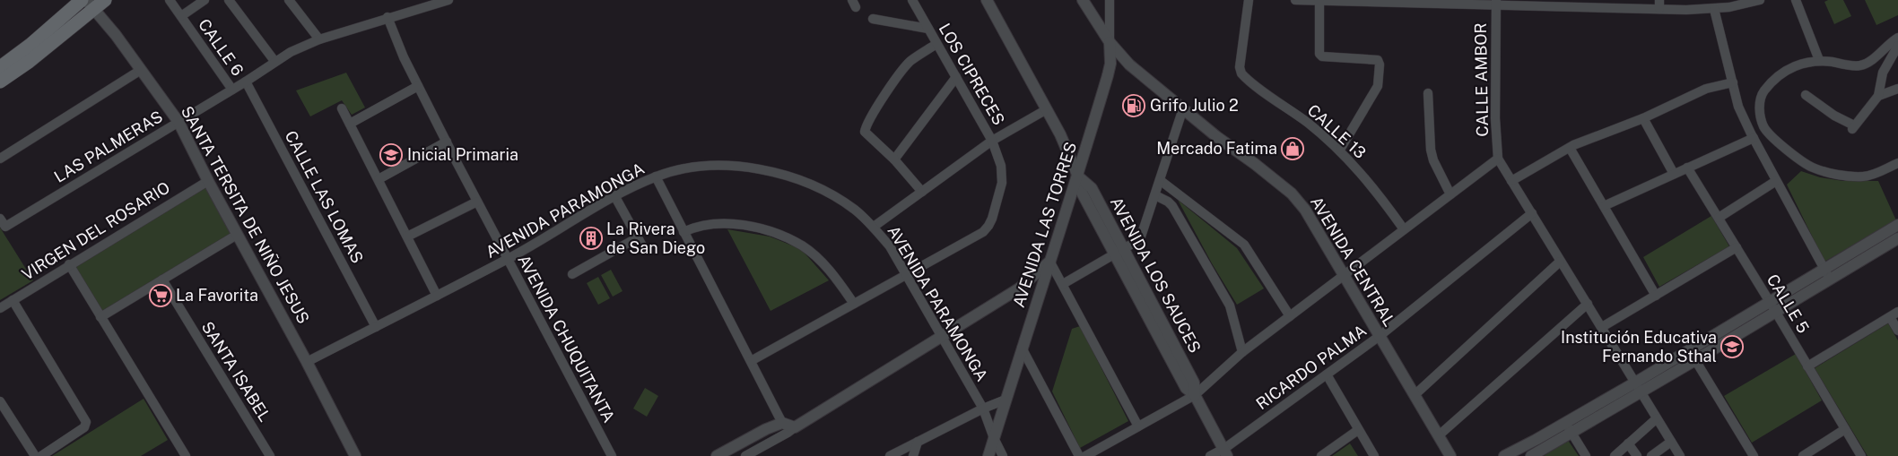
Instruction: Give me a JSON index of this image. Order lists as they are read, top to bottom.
{
  "streets": {
    "street": [
      "CALLE 6",
      "LOS CIPRECES",
      "CALLE AMBOR",
      "CALLE 13",
      "LAS PALMERAS",
      "CALLE LAS LOMAS",
      "AVENIDA PARAMONGA",
      "SANTA TERSITA DE NIÑO JESUS",
      "AVENIDA LAS TORRES",
      "VIRGEN DEL ROSARIO",
      "AVENIDA CENTRAL",
      "AVENIDA LOS SAUCES",
      "CALLE 5",
      "AVENIDA CHUQUITANTA",
      "RICARDO PALMA",
      "SANTA ISABEL"
    ]
  },
  "crossings": [
    ["CALLE 6", "LAS PALMERAS"],
    ["LOS CIPRECES", "AVENIDA PARAMONGA"],
    ["LAS PALMERAS", "CALLE LAS LOMAS"],
    ["LAS PALMERAS", "SANTA TERSITA DE NIÑO JESUS"],
    ["LAS PALMERAS", "AVENIDA CHUQUITANTA"],
    ["CALLE LAS LOMAS", "AVENIDA PARAMONGA"],
    ["AVENIDA PARAMONGA", "SANTA TERSITA DE NIÑO JESUS"],
    ["AVENIDA PARAMONGA", "AVENIDA LAS TORRES"],
    ["AVENIDA PARAMONGA", "AVENIDA CHUQUITANTA"],
    ["SANTA TERSITA DE NIÑO JESUS", "VIRGEN DEL ROSARIO"],
    ["AVENIDA LAS TORRES", "AVENIDA CENTRAL"],
    ["AVENIDA LAS TORRES", "AVENIDA LOS SAUCES"],
    ["AVENIDA CENTRAL", "RICARDO PALMA"],
    ["AVENIDA LOS SAUCES", "RICARDO PALMA"]
  ],
  "places": {
    "fuel station": ["Grifo Julio 2"],
    "shop": ["Mercado Fatima"],
    "school or university": ["Inicial Primaria", "Institución Educativa Fernando Sthal"],
    "building": ["La Rivera de San Diego"],
    "supermarket": ["La Favorita"]
  }
}
